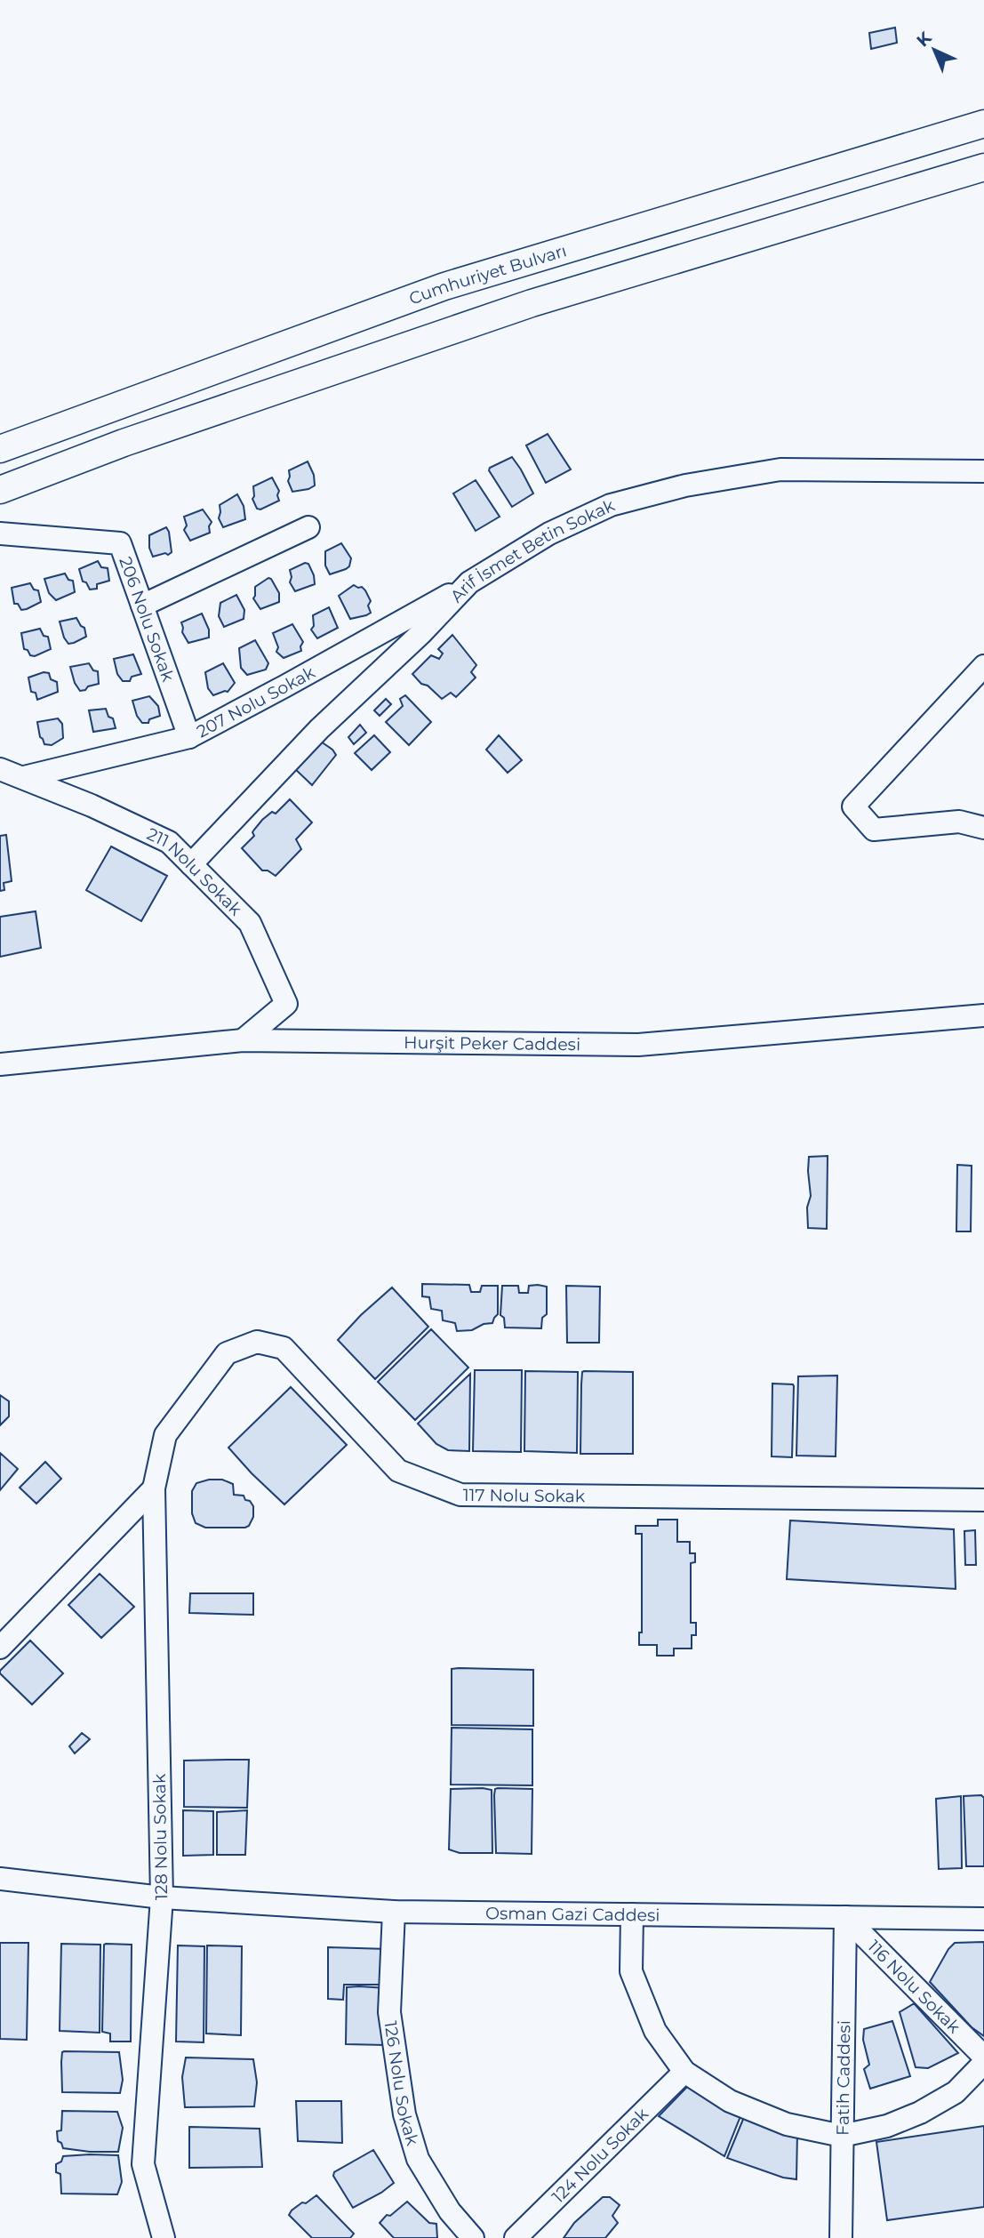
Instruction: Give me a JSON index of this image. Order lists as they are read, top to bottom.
{
  "streets": {
    "main road": ["Cumhuriyet Bulvarı"],
    "street": [
      "Arif İsmet Betin Sokak",
      "206 Nolu Sokak",
      "207 Nolu Sokak",
      "211 Nolu Sokak",
      "Hurşit Peker Caddesi",
      "117 Nolu Sokak",
      "128 Nolu Sokak",
      "Osman Gazi Caddesi",
      "116 Nolu Sokak",
      "Fatih Caddesi",
      "126 Nolu Sokak",
      "124 Nolu Sokak"
    ]
  },
  "crossings": [
    ["Arif İsmet Betin Sokak", "207 Nolu Sokak"],
    ["Arif İsmet Betin Sokak", "211 Nolu Sokak"],
    ["206 Nolu Sokak", "207 Nolu Sokak"],
    ["207 Nolu Sokak", "211 Nolu Sokak"],
    ["211 Nolu Sokak", "Hurşit Peker Caddesi"],
    ["117 Nolu Sokak", "128 Nolu Sokak"],
    ["128 Nolu Sokak", "Osman Gazi Caddesi"],
    ["Osman Gazi Caddesi", "116 Nolu Sokak"],
    ["Osman Gazi Caddesi", "Fatih Caddesi"],
    ["Osman Gazi Caddesi", "126 Nolu Sokak"],
    ["116 Nolu Sokak", "Fatih Caddesi"]
  ],
  "north": "top left"
}
